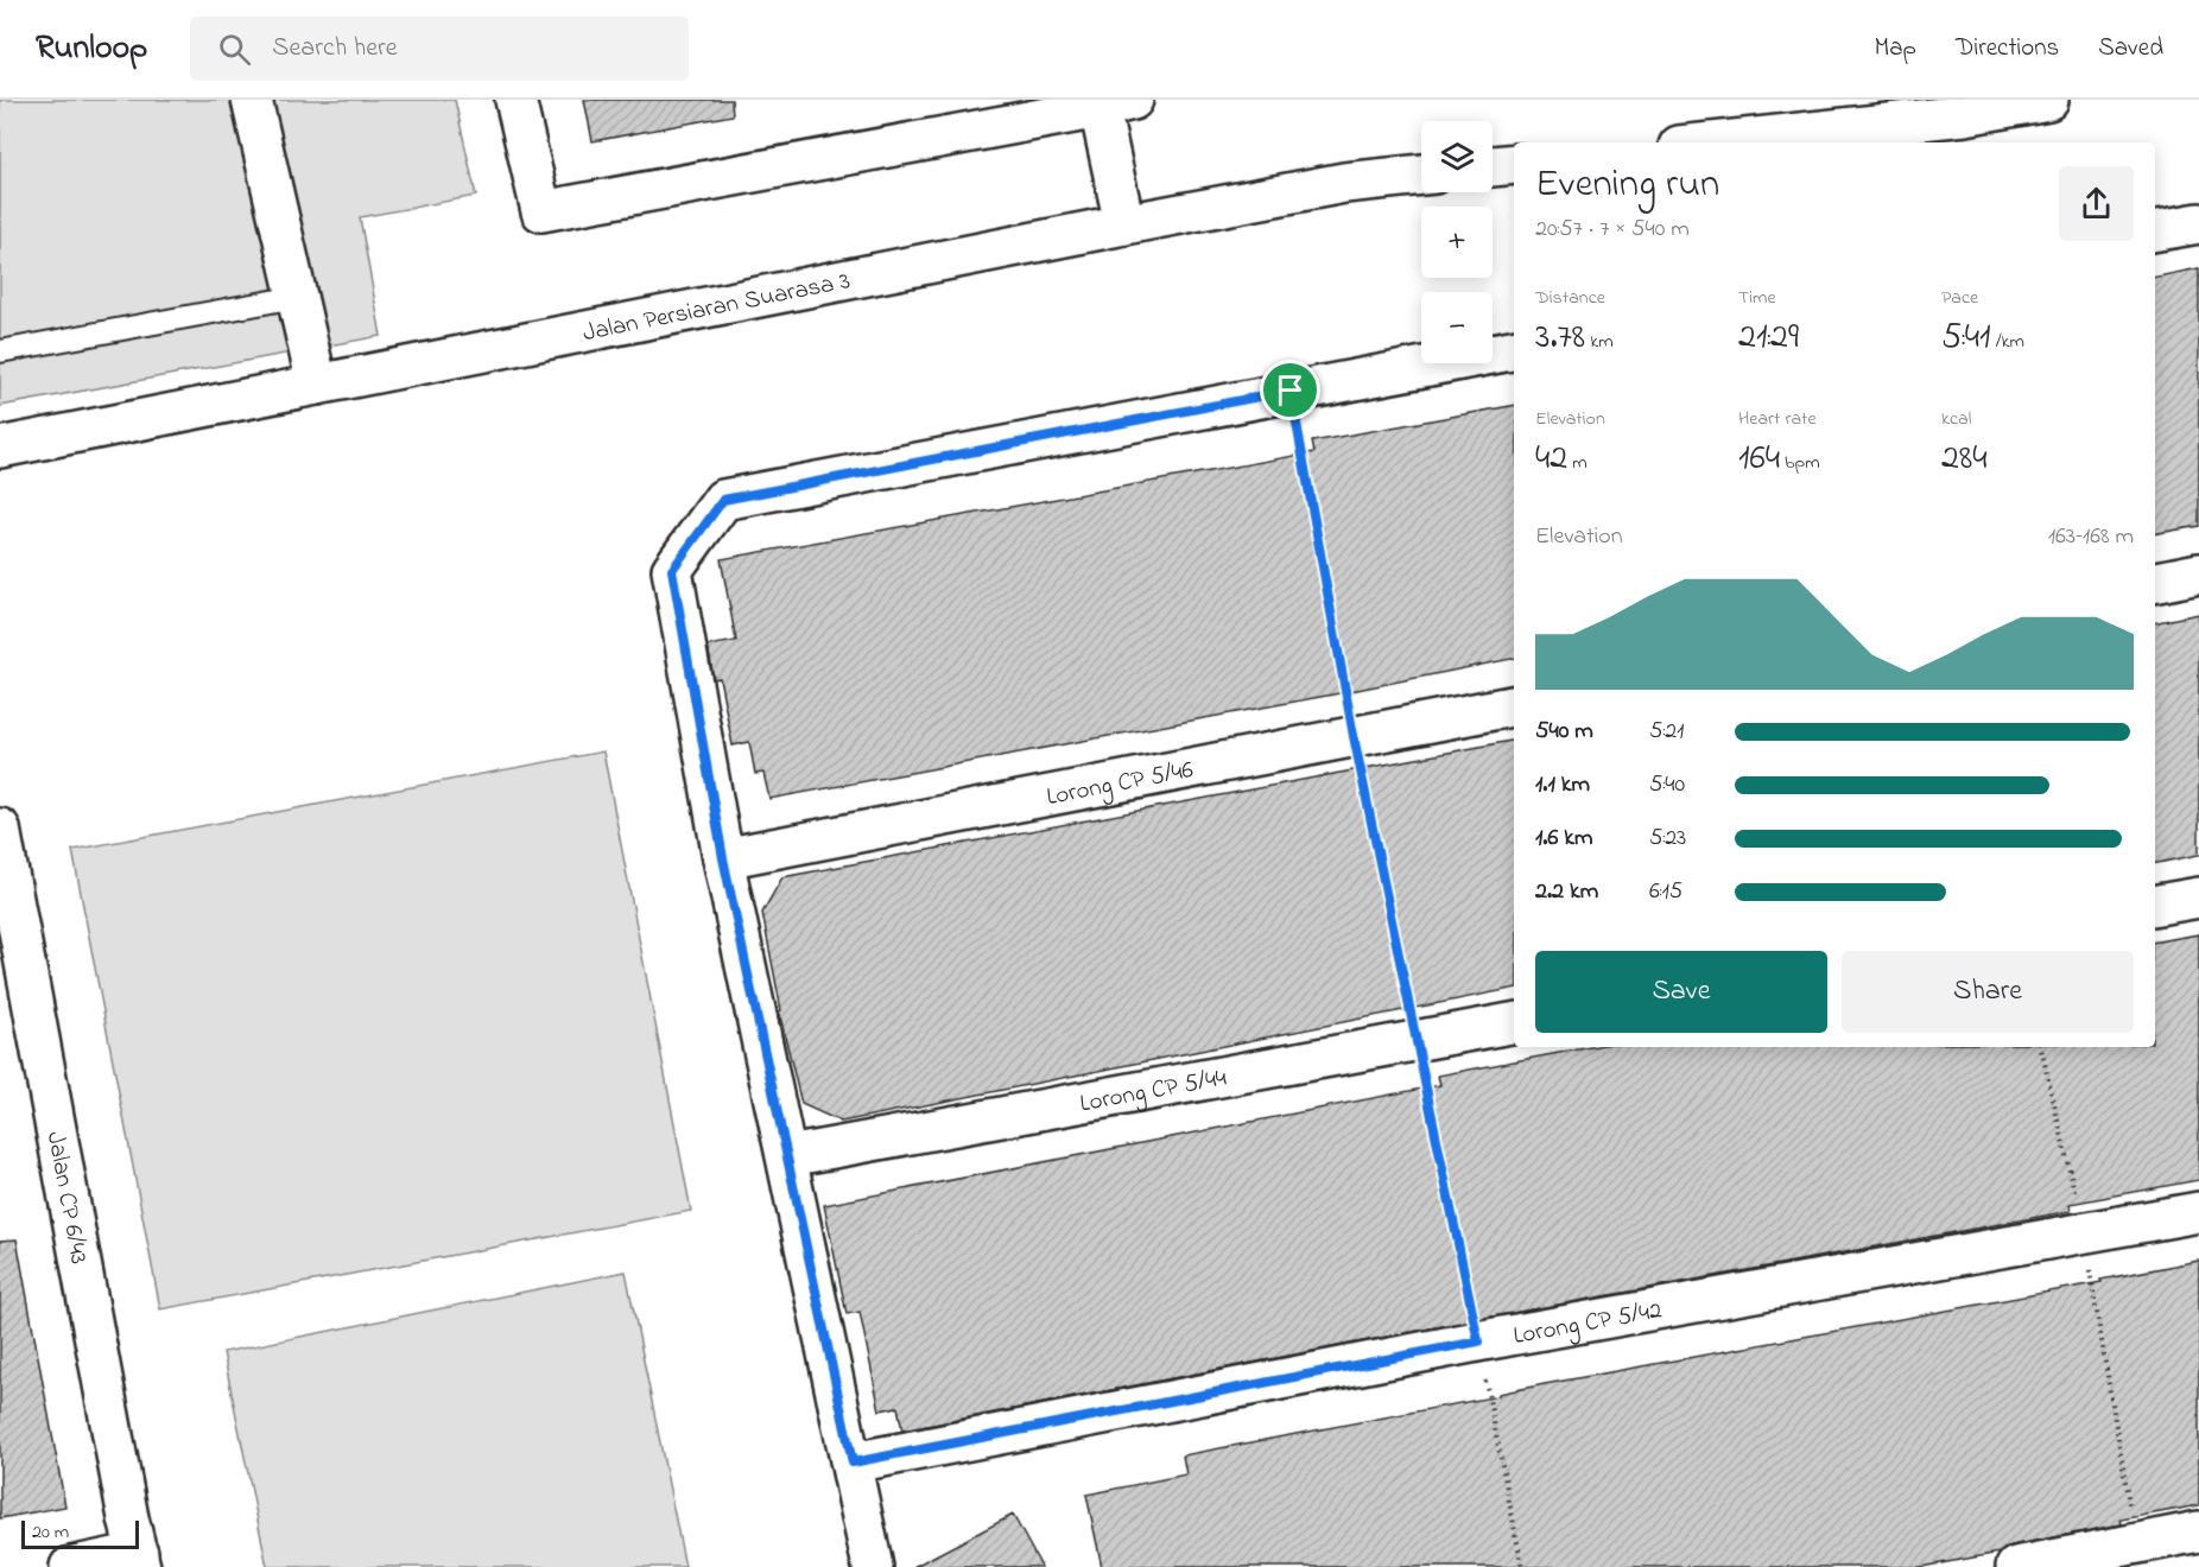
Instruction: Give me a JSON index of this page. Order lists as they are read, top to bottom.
{
  "streets": {
    "street": [
      "Jalan Persiaran Suarasa 3",
      "Lorong CP 5/46",
      "Lorong CP 5/44",
      "Jalan CP 6/43",
      "Lorong CP 5/42"
    ]
  },
  "scale_bar": "20 m",
  "page": {
    "header": "Runloop",
    "search": "Search here",
    "nav": ["Map", "Directions", "Saved"],
    "map_buttons": ["+", "−"],
    "heading": ["Evening run", "20:57 · 7 × 540 m"],
    "stats": [
      ["Distance", "3.78 km"],
      ["Time", "21:29"],
      ["Pace", "5:41 /km"],
      ["Elevation", "42 m"],
      ["Heart rate", "164 bpm"],
      ["kcal", "284"]
    ],
    "chart": ["Elevation", "163–168 m"],
    "list": [
      {
        "name": "540 m",
        "note": "5:21"
      },
      {
        "name": "1.1 km",
        "note": "5:40"
      },
      {
        "name": "1.6 km",
        "note": "5:23"
      },
      {
        "name": "2.2 km",
        "note": "6:15"
      }
    ],
    "buttons": ["Save", "Share"],
    "scale": "20 m"
  }
}
